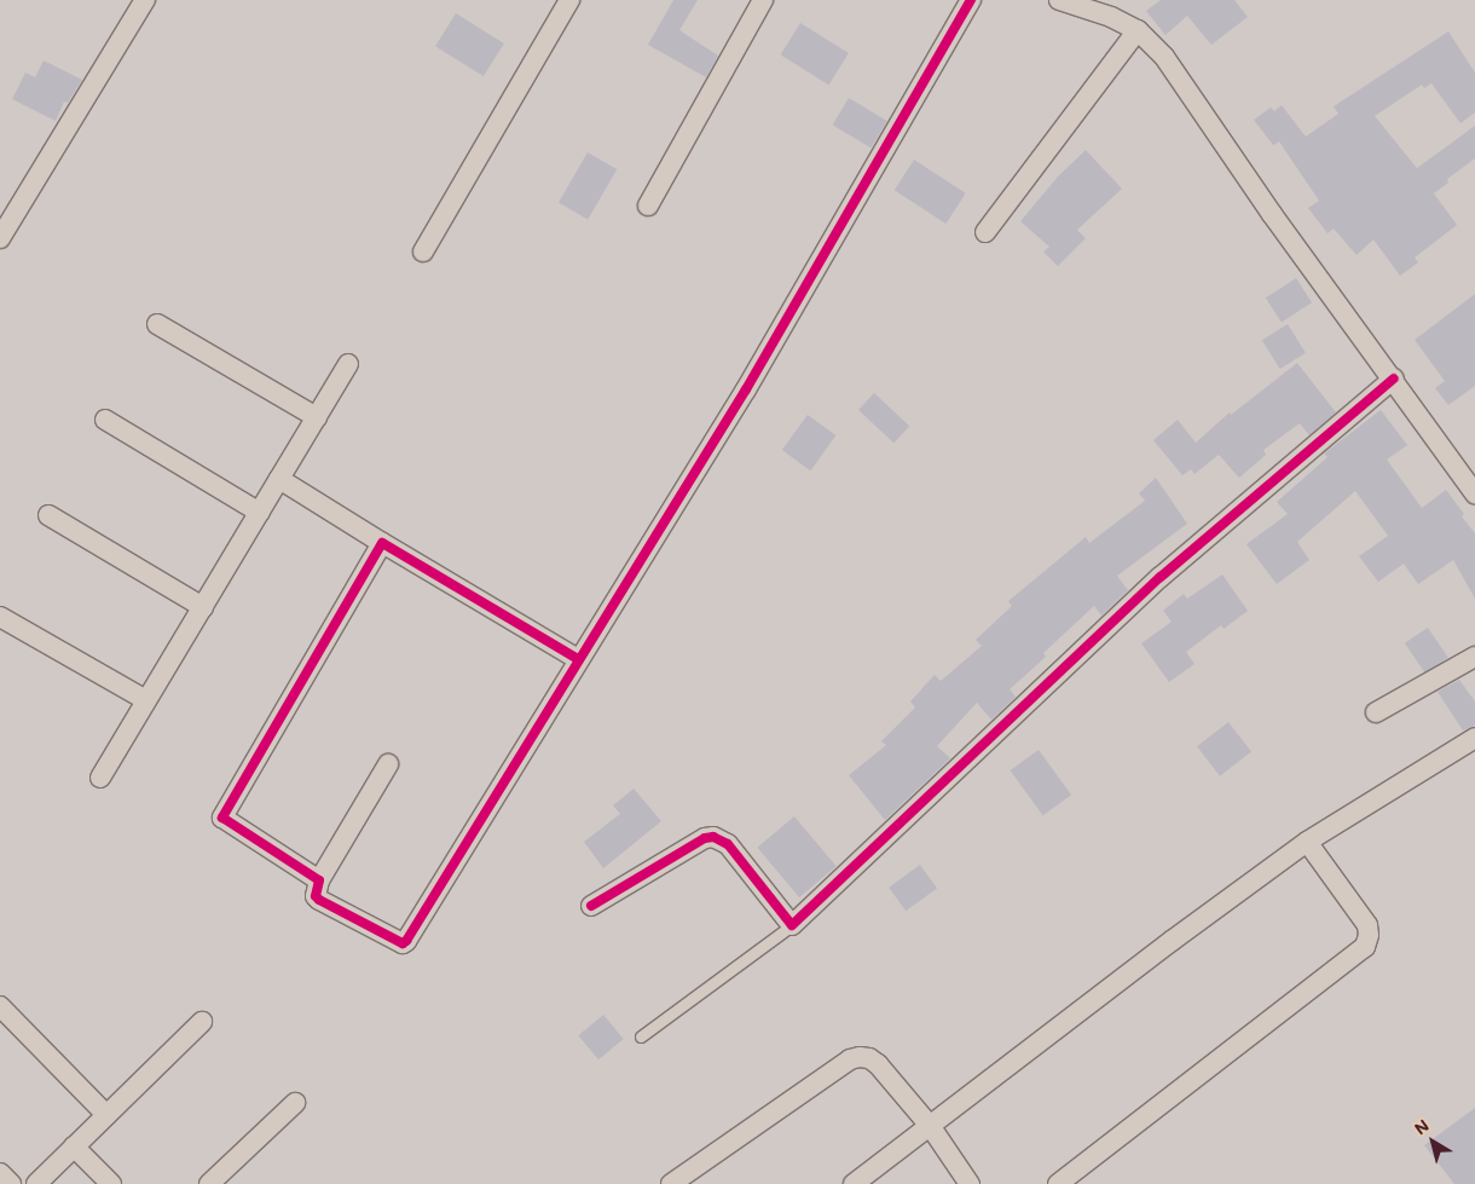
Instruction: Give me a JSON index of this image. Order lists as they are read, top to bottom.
{
  "north": "top left"
}
